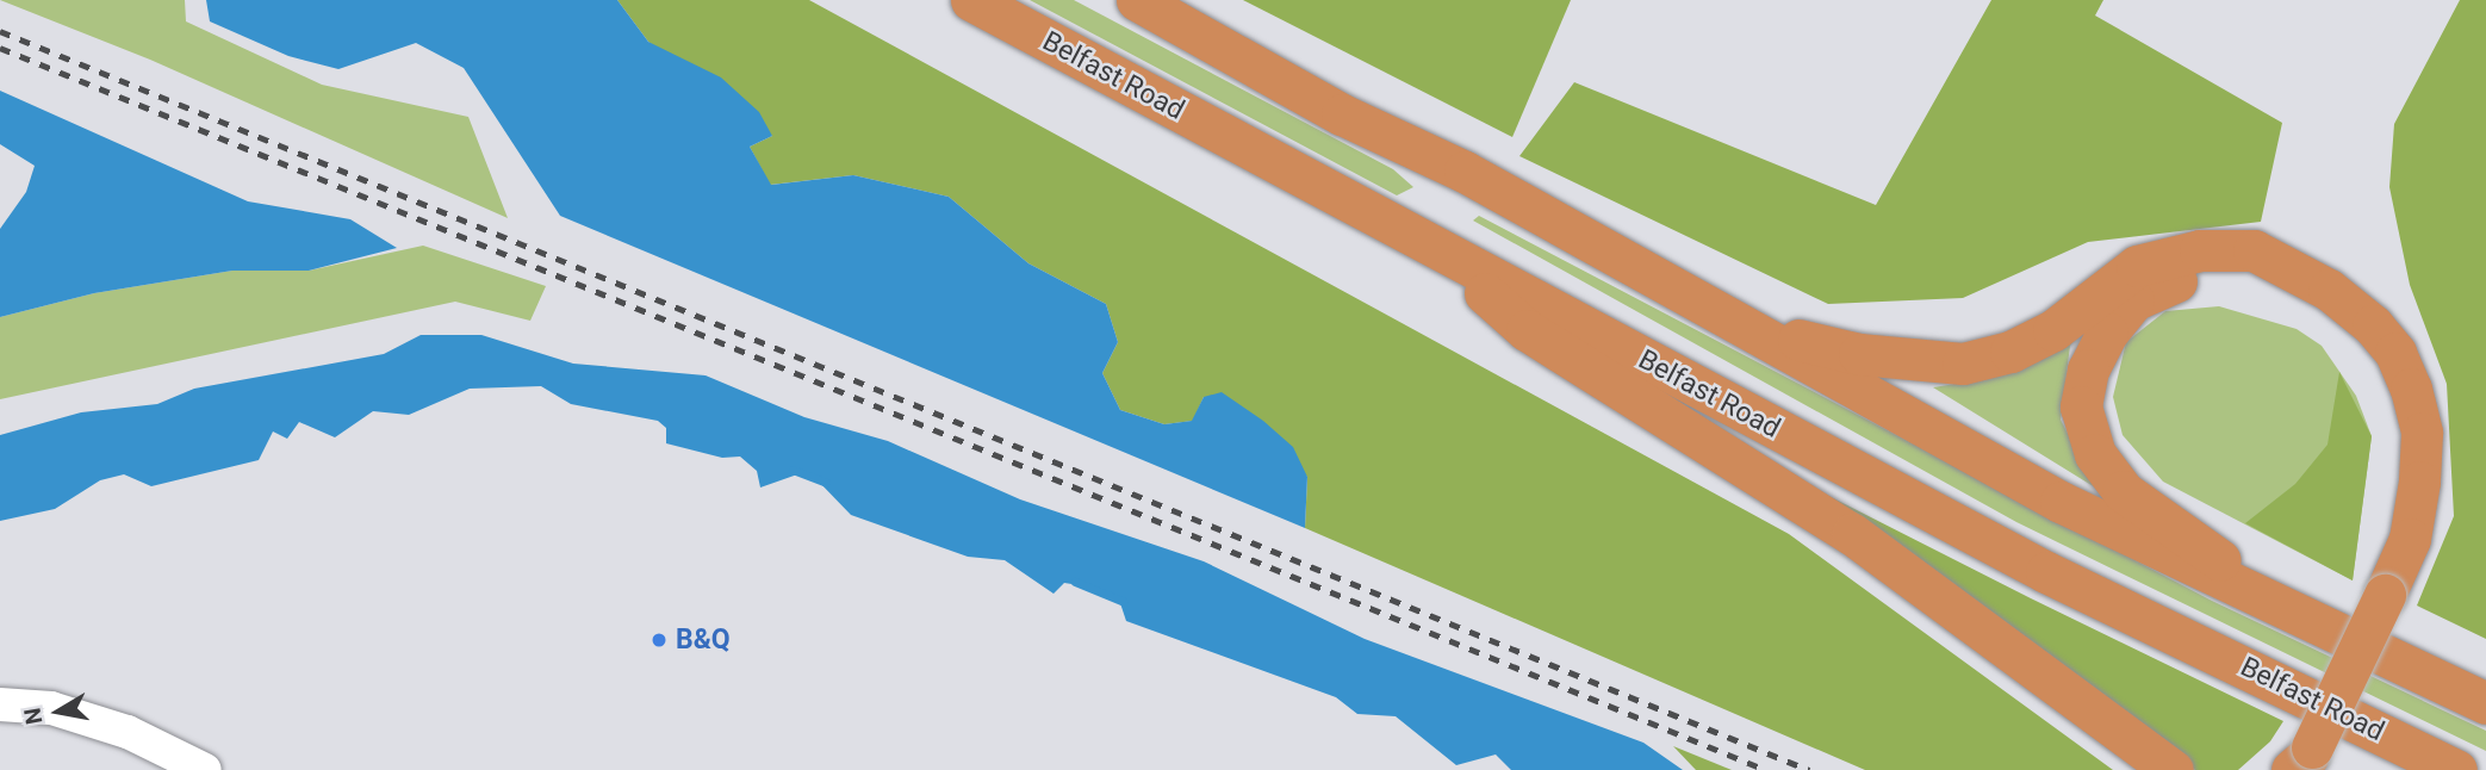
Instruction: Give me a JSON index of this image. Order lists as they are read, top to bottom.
{
  "streets": {
    "highway": ["Belfast Road"]
  },
  "places": ["B&Q"],
  "north": "left"
}
